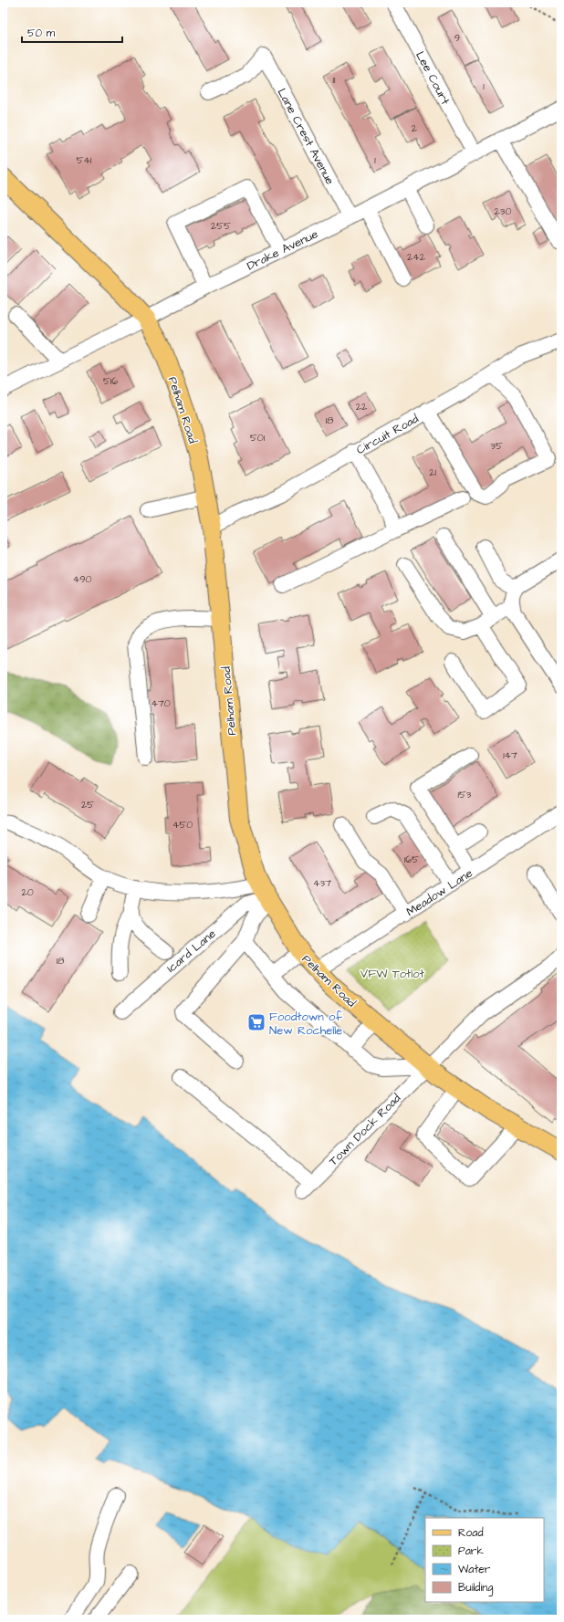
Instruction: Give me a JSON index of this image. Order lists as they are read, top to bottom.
{
  "streets": {
    "main road": ["Pelham Road"],
    "street": [
      "Lee Court",
      "Lane Crest Avenue",
      "Drake Avenue",
      "Circuit Road",
      "Meadow Lane",
      "Icard Lane",
      "Town Dock Road"
    ]
  },
  "crossings": [
    ["Lee Court", "Drake Avenue"],
    ["Lane Crest Avenue", "Drake Avenue"],
    ["Drake Avenue", "Pelham Road"],
    ["Pelham Road", "Circuit Road"],
    ["Pelham Road", "Meadow Lane"],
    ["Pelham Road", "Icard Lane"],
    ["Pelham Road", "Town Dock Road"]
  ],
  "parks": ["VFW Totlot"],
  "places": {
    "supermarket": ["Foodtown of New Rochelle"]
  },
  "house_numbers": [
    "9",
    "11",
    "1",
    "2",
    "541",
    "1",
    "230",
    "255",
    "242",
    "516",
    "22",
    "18",
    "501",
    "35",
    "21",
    "490",
    "470",
    "147",
    "153",
    "25",
    "450",
    "165",
    "437",
    "20",
    "18"
  ],
  "legend": [
    "Road",
    "Park",
    "Water",
    "Building"
  ],
  "scale_bar": "50 m"
}
